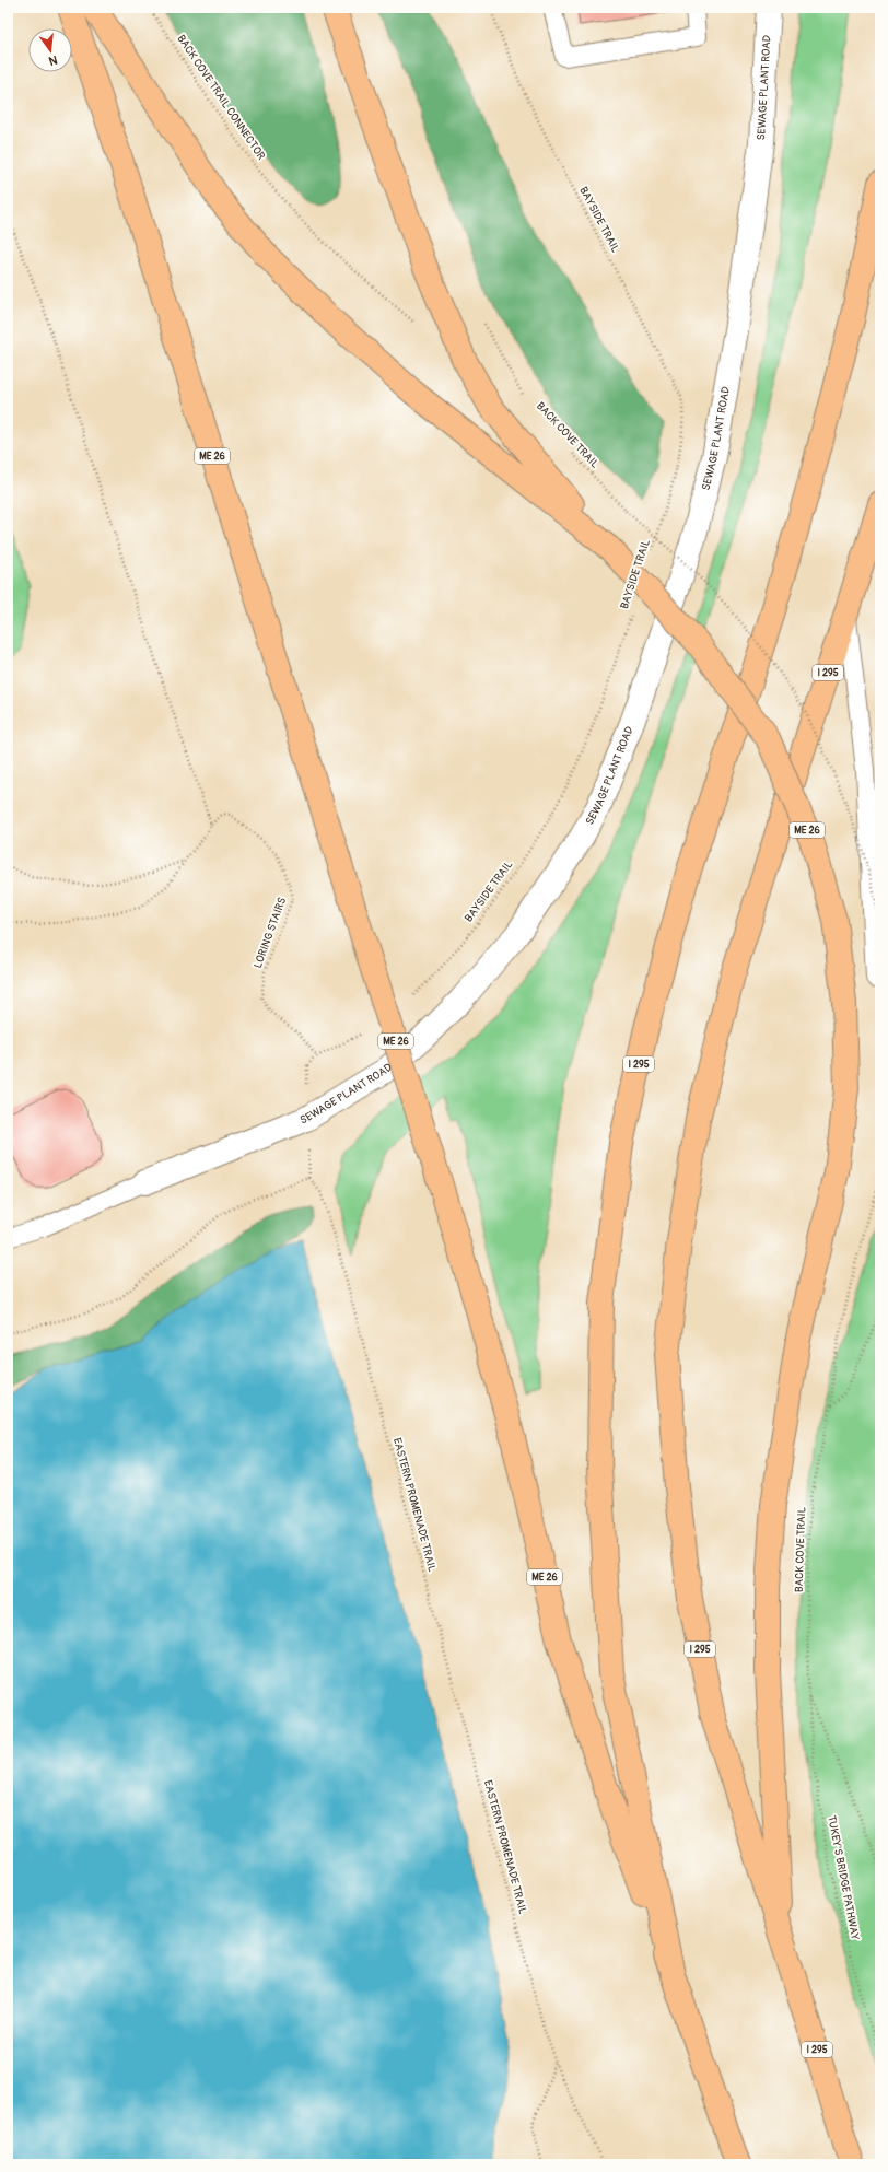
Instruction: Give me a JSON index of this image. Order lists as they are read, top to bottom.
{
  "streets": {
    "highway": ["ME 26", "I 295"],
    "street": ["SEWAGE PLANT ROAD"],
    "path": [
      "BACK COVE TRAIL CONNECTOR",
      "BAYSIDE TRAIL",
      "BACK COVE TRAIL",
      "LORING STAIRS",
      "EASTERN PROMENADE TRAIL",
      "TUKEY'S BRIDGE PATHWAY"
    ]
  },
  "crossings": [
    ["BACK COVE TRAIL", "TUKEY'S BRIDGE PATHWAY"],
    ["ME 26", "I 295"]
  ],
  "north": "bottom"
}
